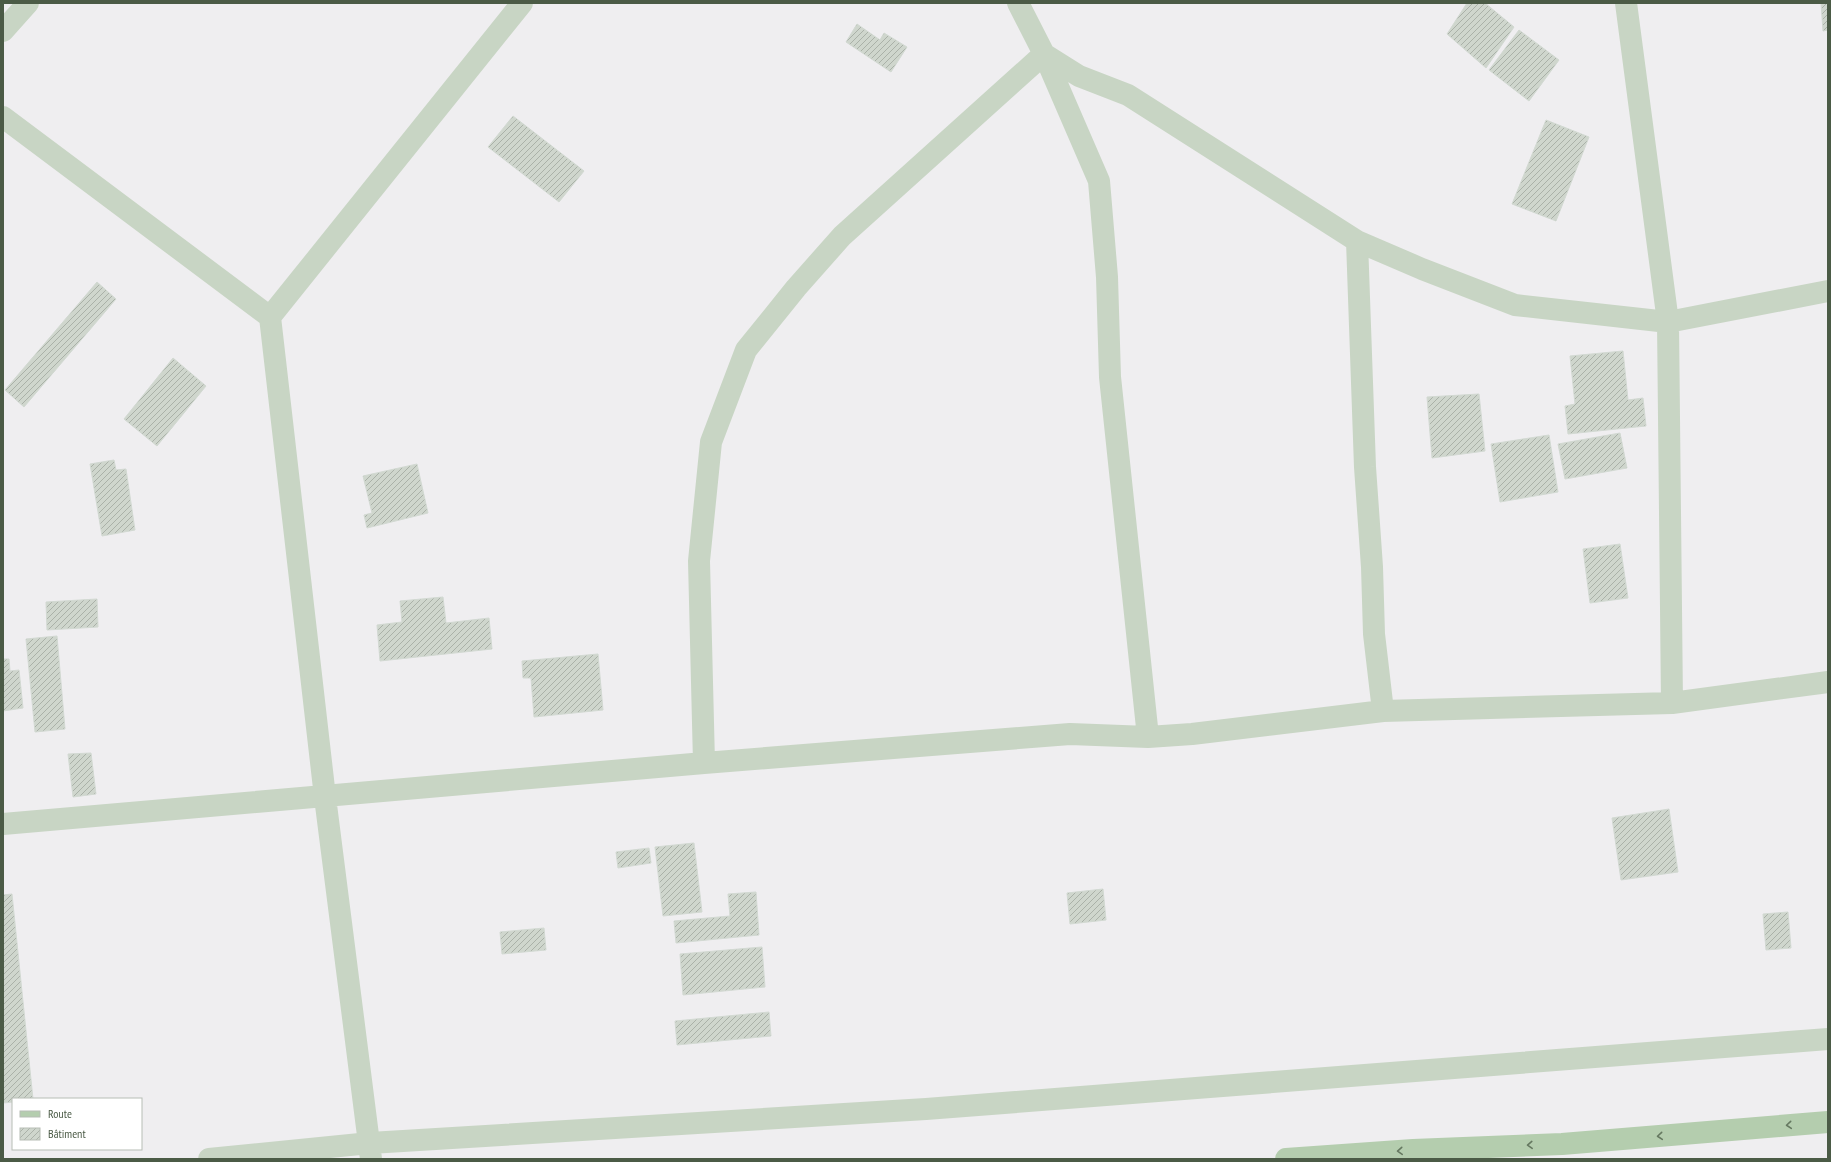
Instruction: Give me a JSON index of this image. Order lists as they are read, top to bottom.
{
  "legend": ["Route", "Bâtiment"]
}
